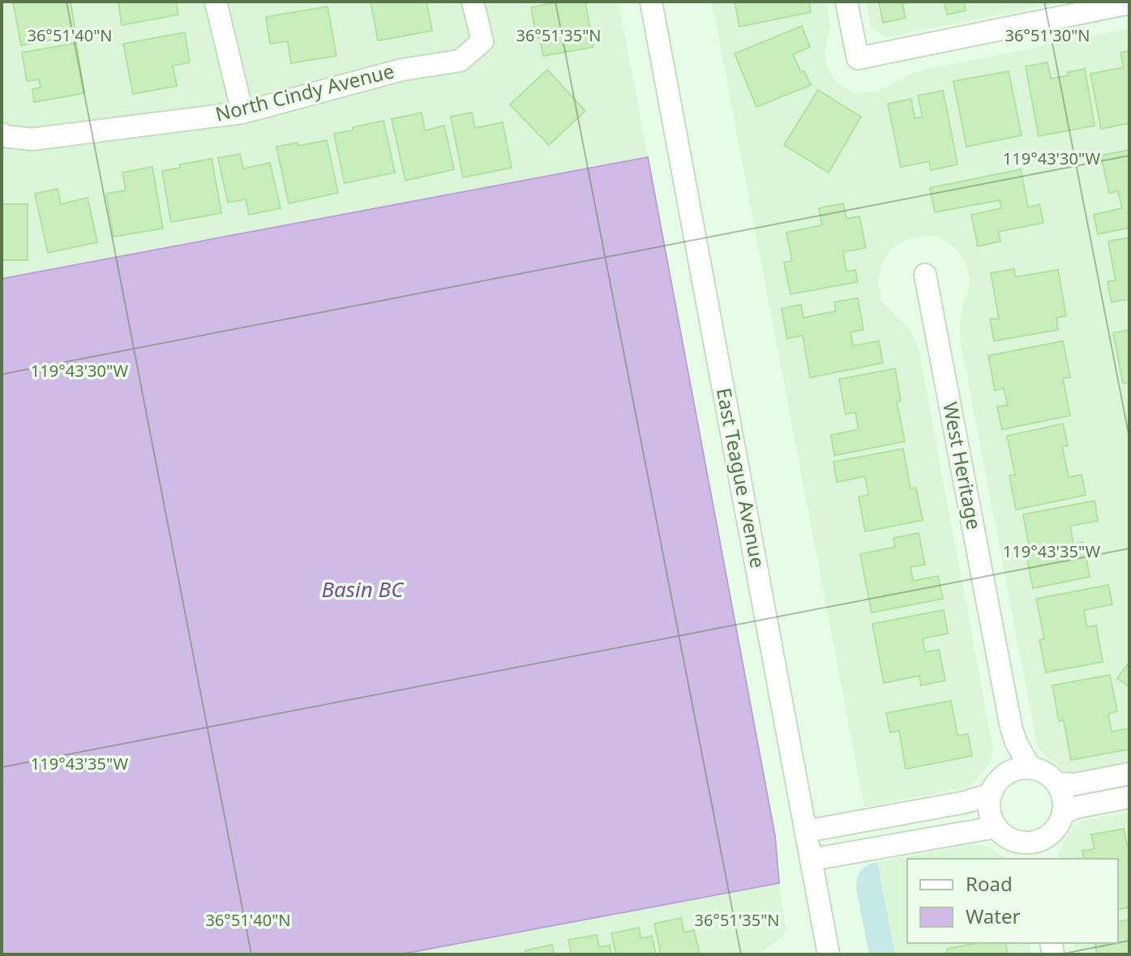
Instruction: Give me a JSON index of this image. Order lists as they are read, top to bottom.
{
  "streets": {
    "street": ["North Cindy Avenue", "West Heritage", "East Teague Avenue"]
  },
  "water": ["Basin BC"],
  "legend": ["Road", "Water"],
  "coordinates": [
    "36°51'40\"N",
    "36°51'35\"N",
    "36°51'30\"N",
    "119°43'30\"W",
    "119°43'35\"W"
  ]
}
